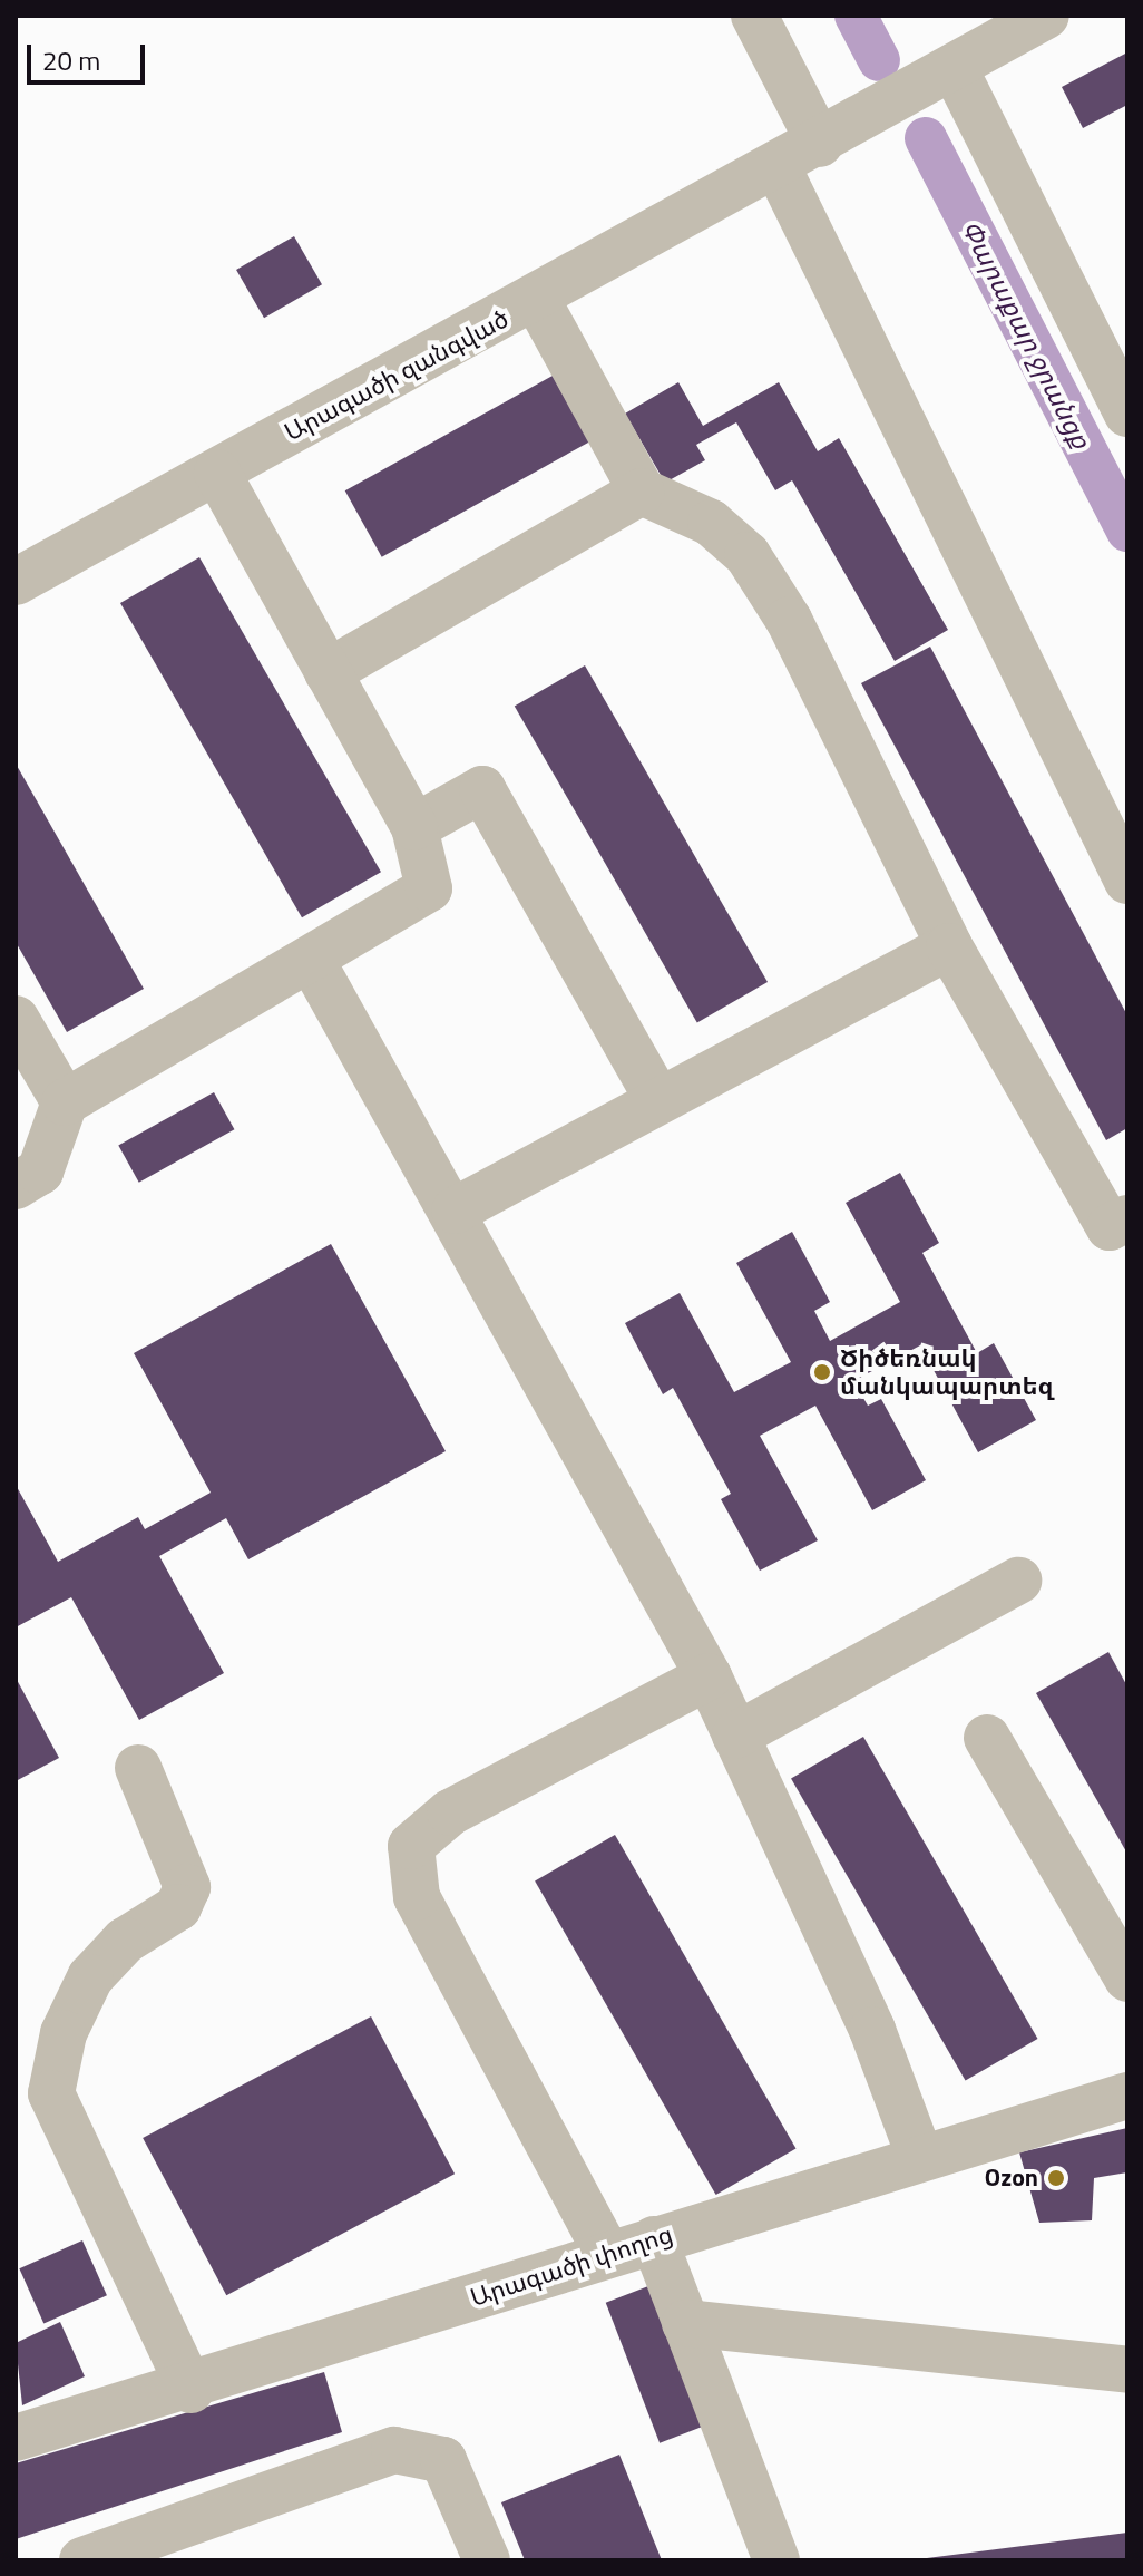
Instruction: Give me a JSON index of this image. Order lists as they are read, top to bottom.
{
  "streets": {
    "street": ["Արագածի զանգված", "Արագածի փողոց"]
  },
  "water": ["Փարաքար ջրանցք"],
  "places": ["Ծիծեռնակ մանկապարտեզ", "Ozon"],
  "scale_bar": "20 m"
}
